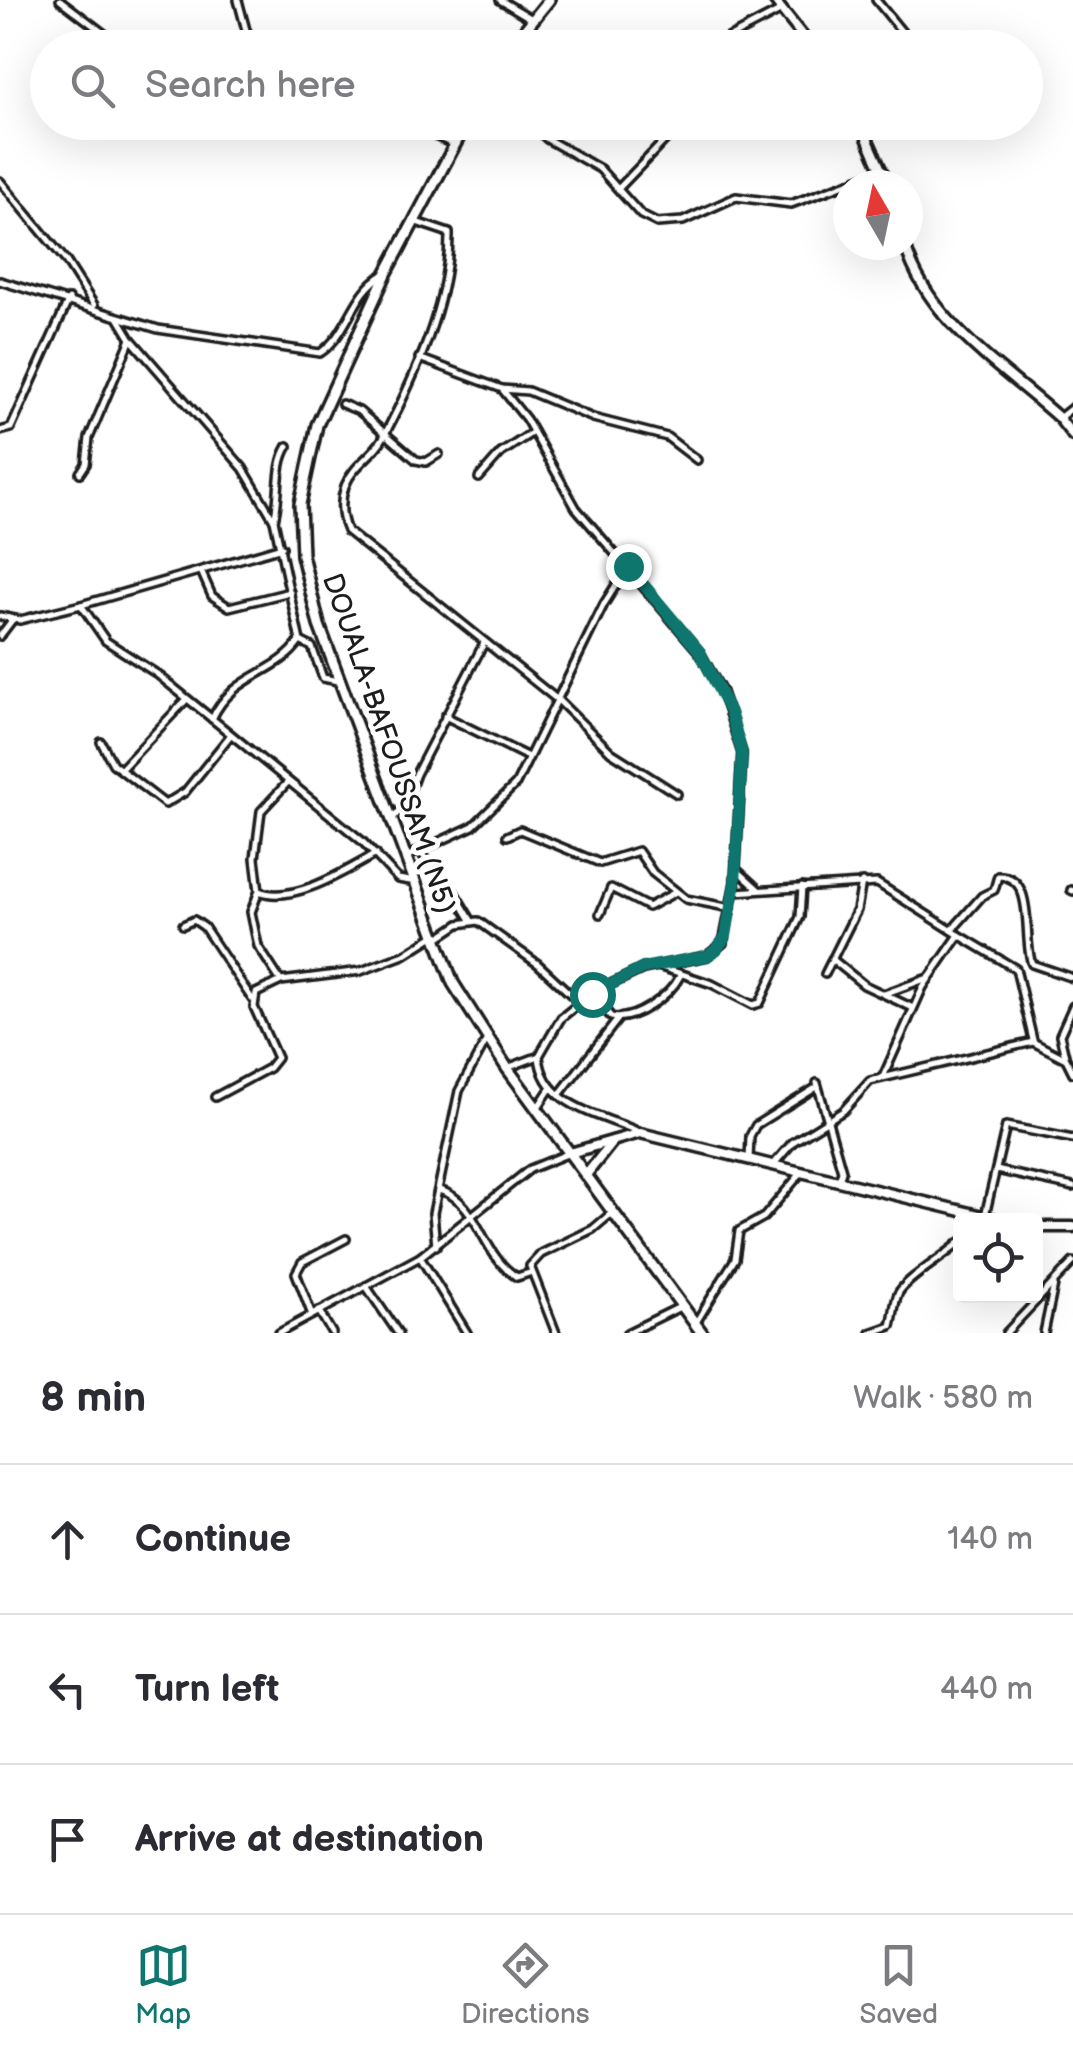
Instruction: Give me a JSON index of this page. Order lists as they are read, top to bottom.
{
  "streets": {
    "highway": ["DOUALA-BAFOUSSAM (N5)"]
  },
  "north": "top",
  "page": {
    "search": "Search here",
    "heading": ["8 min", "Walk · 580 m"],
    "list": [
      ["Continue", "140 m"],
      ["Turn left", "440 m"],
      "Arrive at destination"
    ],
    "nav": ["Map", "Directions", "Saved"]
  }
}
